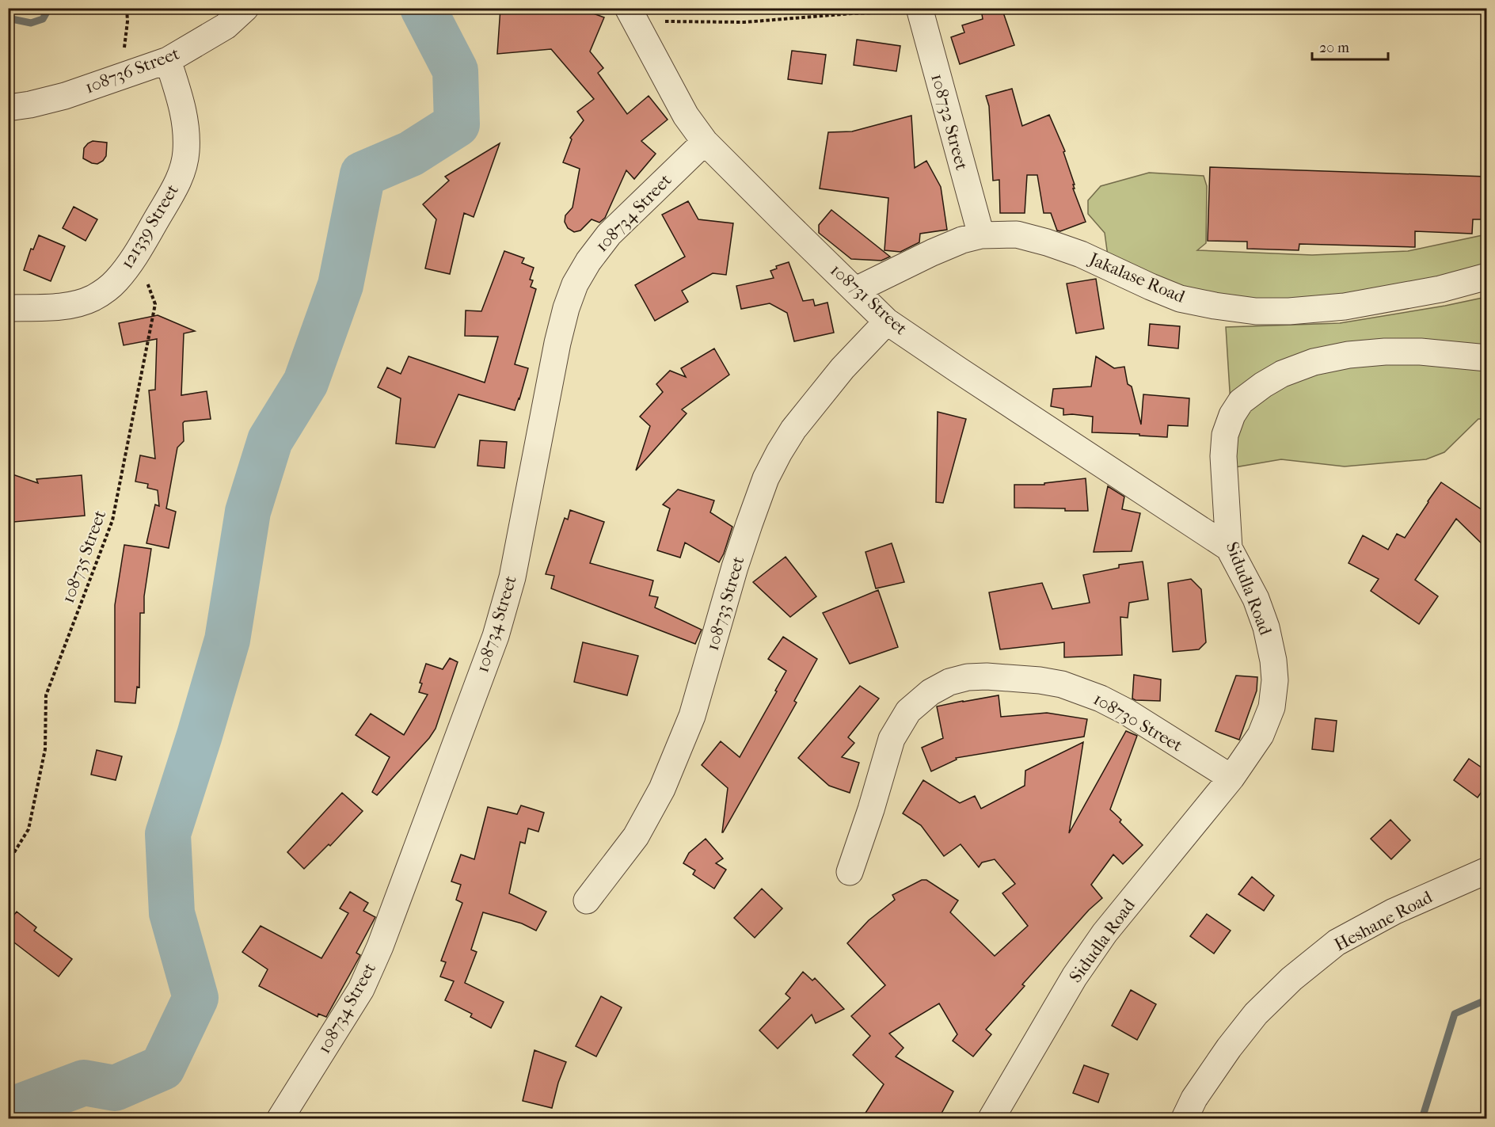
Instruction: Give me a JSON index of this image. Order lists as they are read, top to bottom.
{
  "streets": {
    "street": [
      "108736 Street",
      "108732 Street",
      "108734 Street",
      "121339 Street",
      "Jakalase Road",
      "108731 Street",
      "Sidudla Road",
      "108733 Street",
      "108730 Street",
      "Heshane Road"
    ],
    "path": ["108735 Street"]
  },
  "crossings": [
    ["108736 Street", "121339 Street"],
    ["108732 Street", "Jakalase Road"],
    ["108734 Street", "108731 Street"],
    ["121339 Street", "108735 Street"],
    ["Jakalase Road", "108731 Street"],
    ["108731 Street", "Sidudla Road"],
    ["108731 Street", "108733 Street"],
    ["Sidudla Road", "108730 Street"]
  ],
  "scale_bar": "20 m"
}
